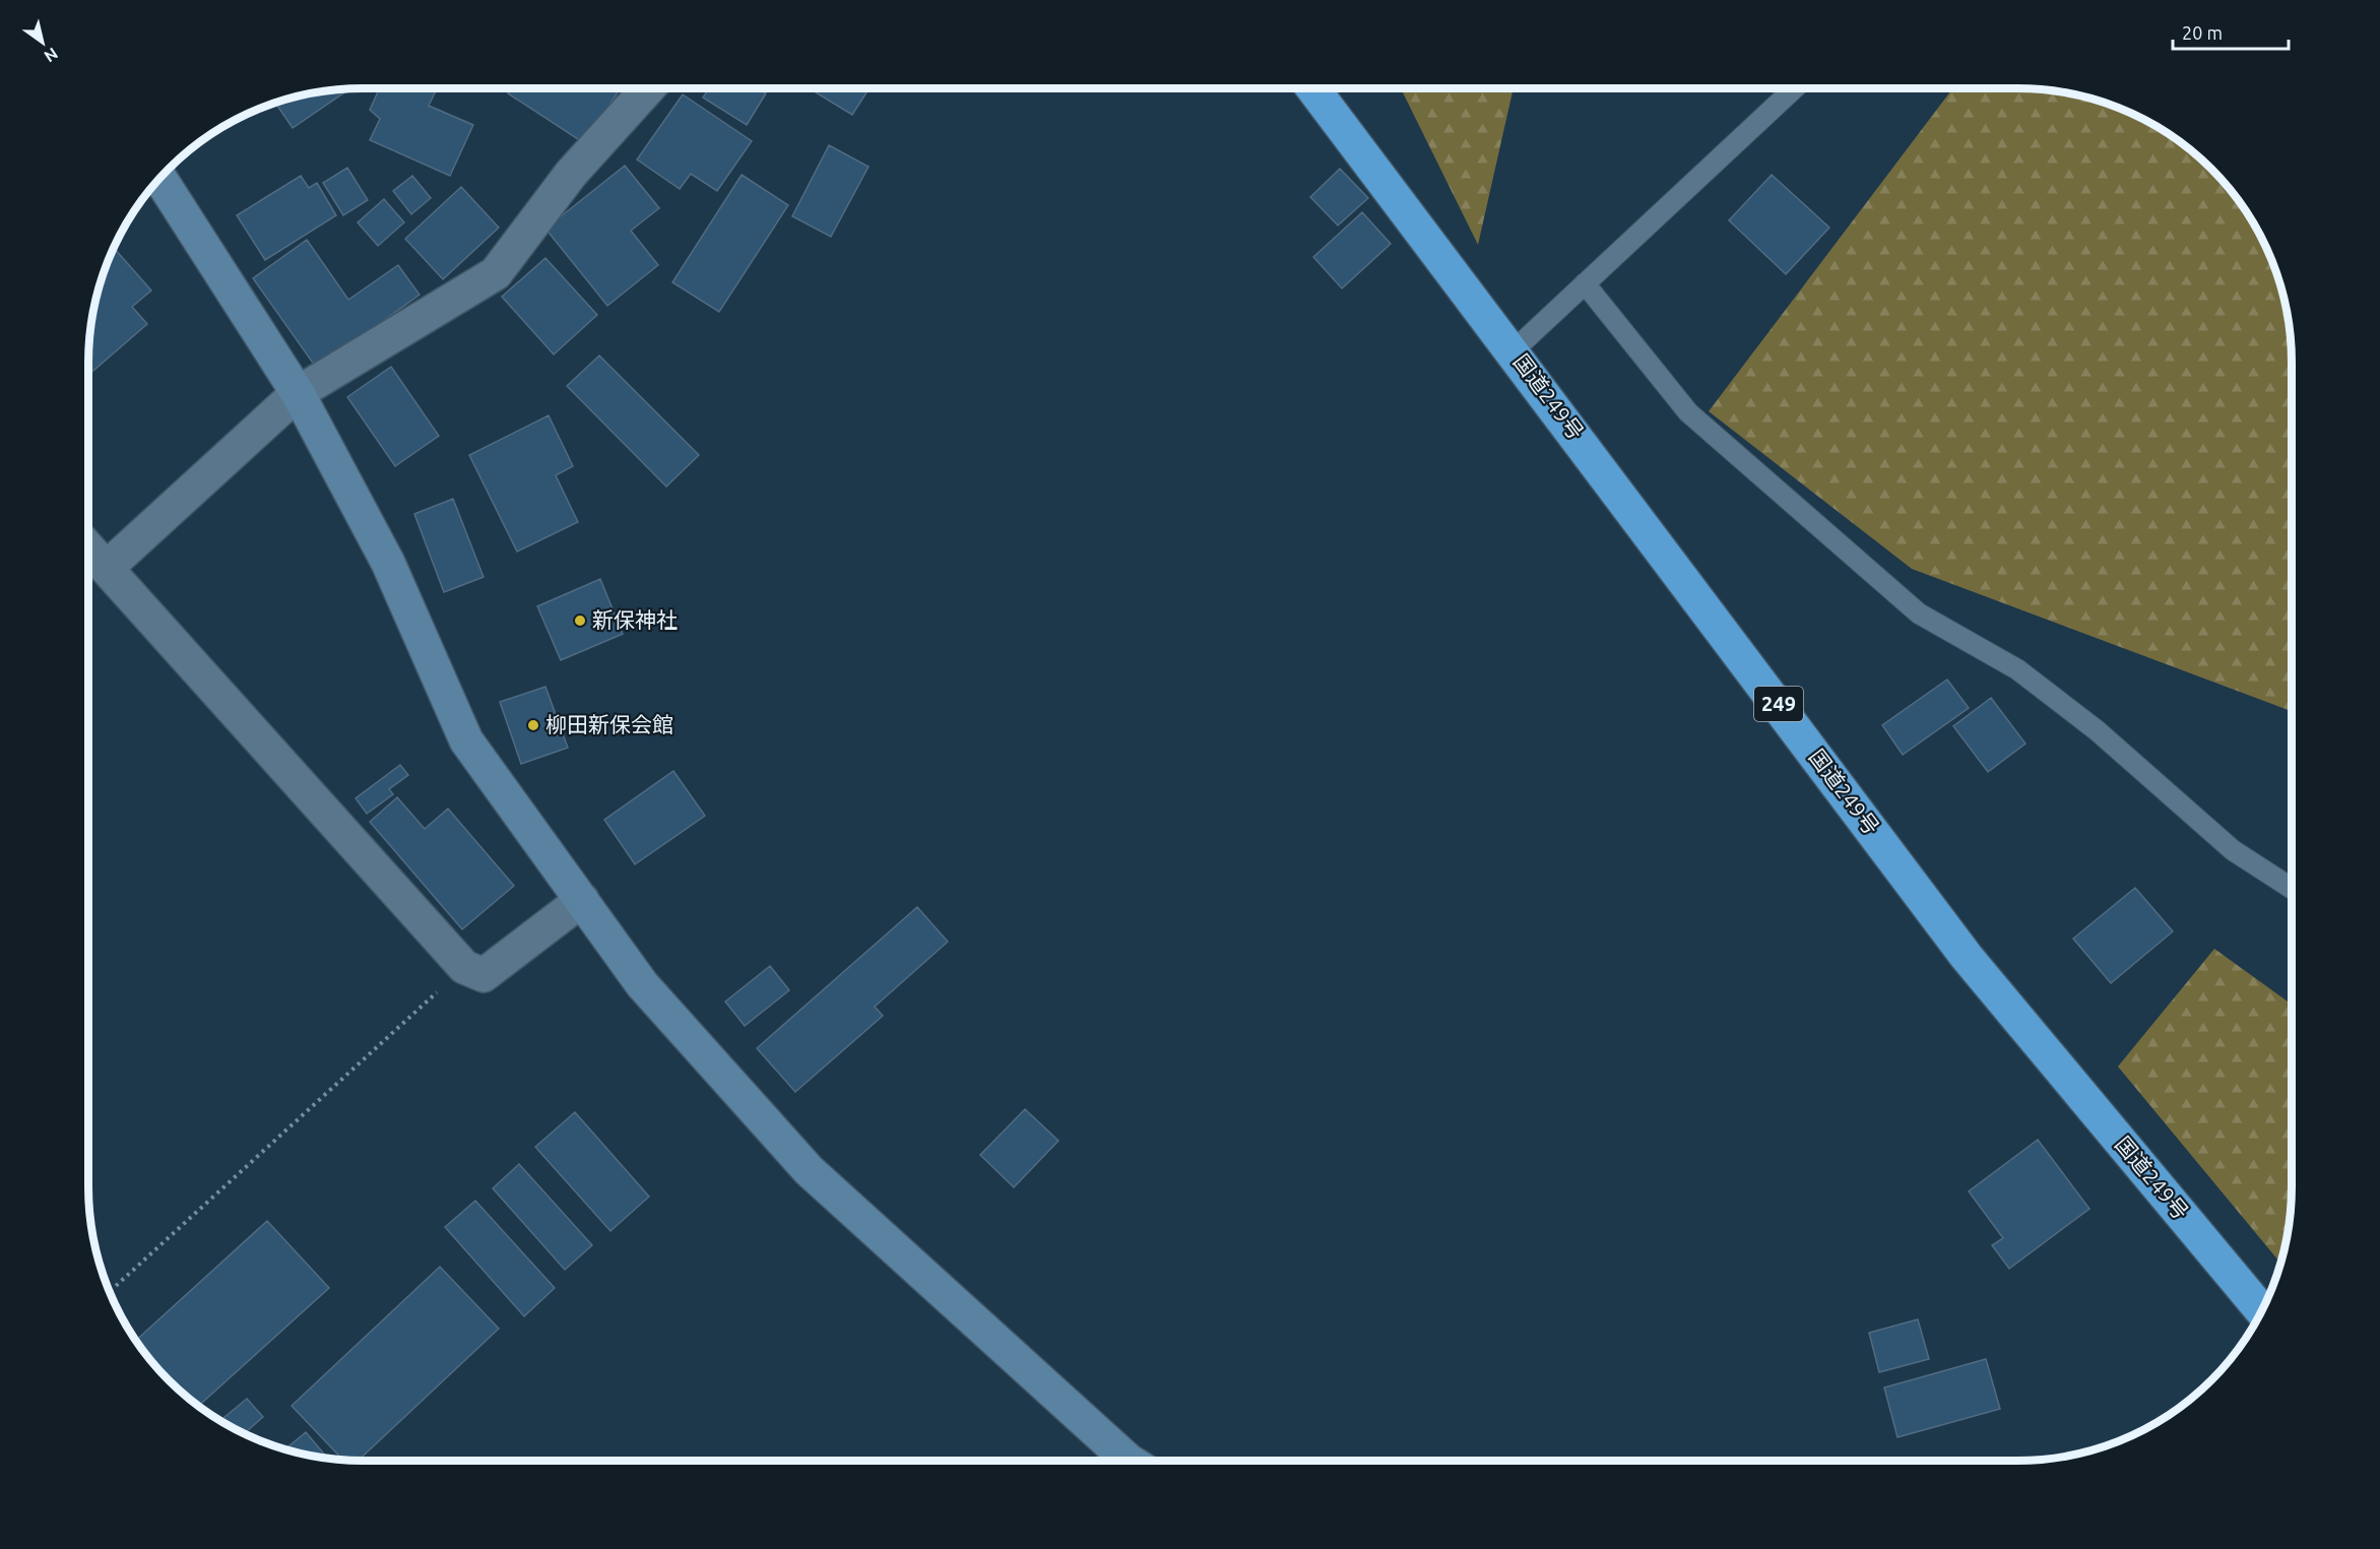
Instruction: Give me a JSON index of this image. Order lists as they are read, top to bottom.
{
  "streets": {
    "highway": ["国道249号", "249"]
  },
  "places": ["新保神社", "柳田新保会館"],
  "scale_bar": "20 m",
  "north": "bottom right"
}
